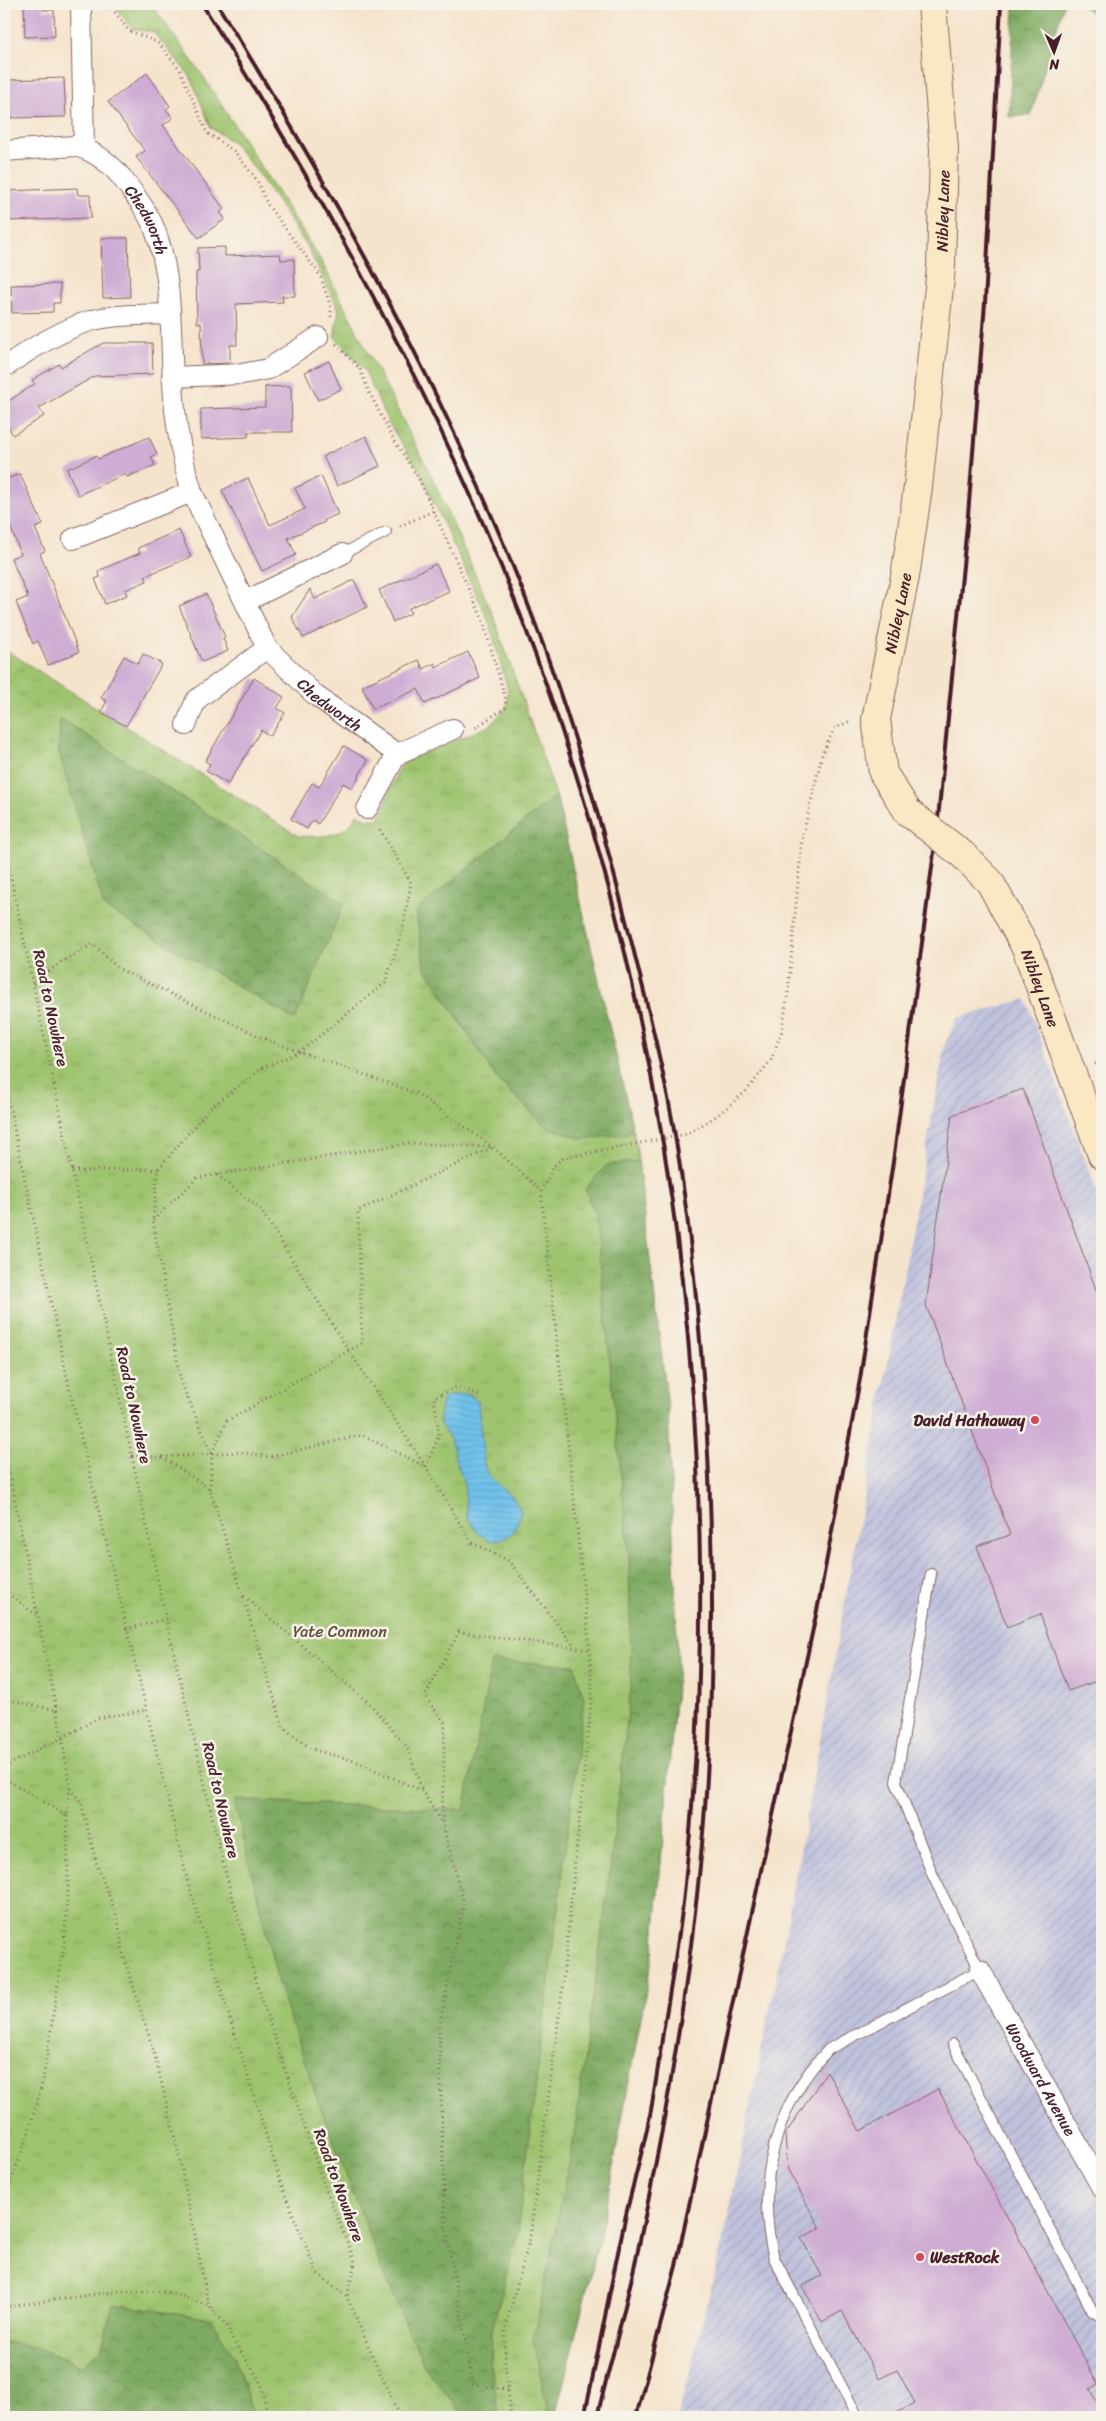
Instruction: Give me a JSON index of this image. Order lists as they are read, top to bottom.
{
  "streets": {
    "street": ["Nibley Lane", "Chedworth", "Woodward Avenue"],
    "path": ["Road to Nowhere"]
  },
  "parks": ["Yate Common"],
  "places": ["David Hathaway", "WestRock"],
  "north": "bottom"
}
